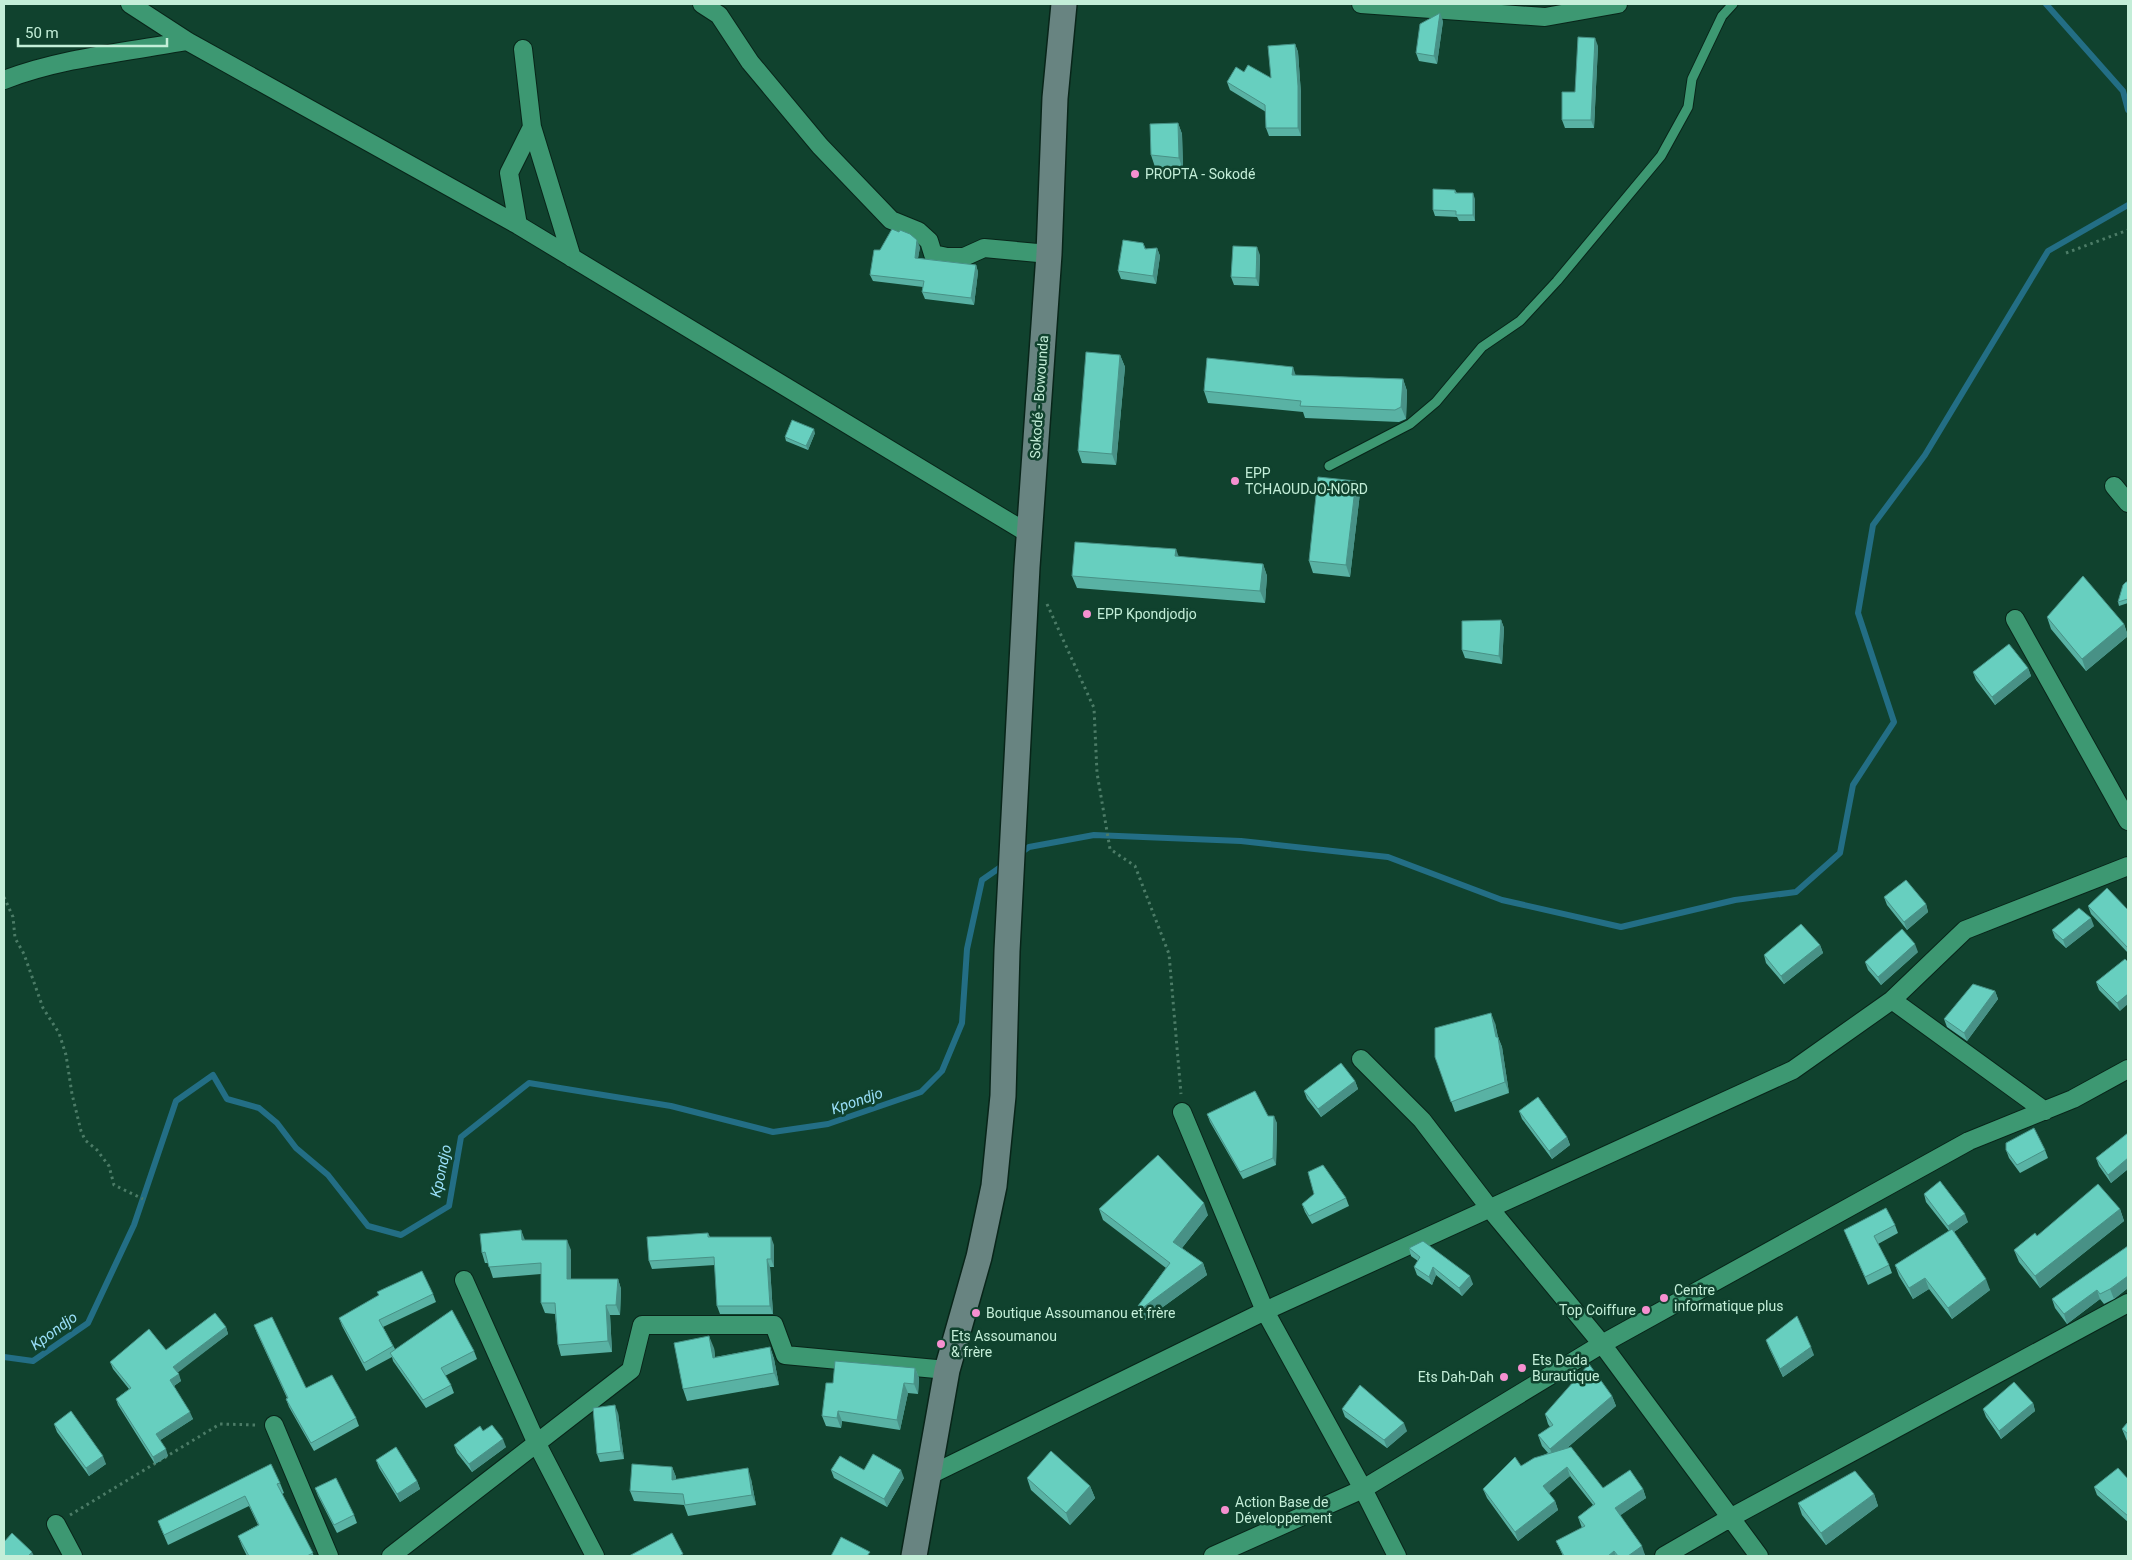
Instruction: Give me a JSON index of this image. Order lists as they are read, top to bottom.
{
  "streets": {
    "main road": ["Sokodé - Bowounda"]
  },
  "water": ["Kpondjo"],
  "places": [
    "PROPTA - Sokodé",
    "EPP TCHAOUDJO-NORD",
    "EPP Kpondjodjo",
    "Centre informatique plus",
    "Top Coiffure",
    "Boutique Assoumanou et frère",
    "Ets Assoumanou & frère",
    "Ets Dada Burautique",
    "Ets Dah-Dah",
    "Action Base de Développement"
  ],
  "scale_bar": "50 m"
}
